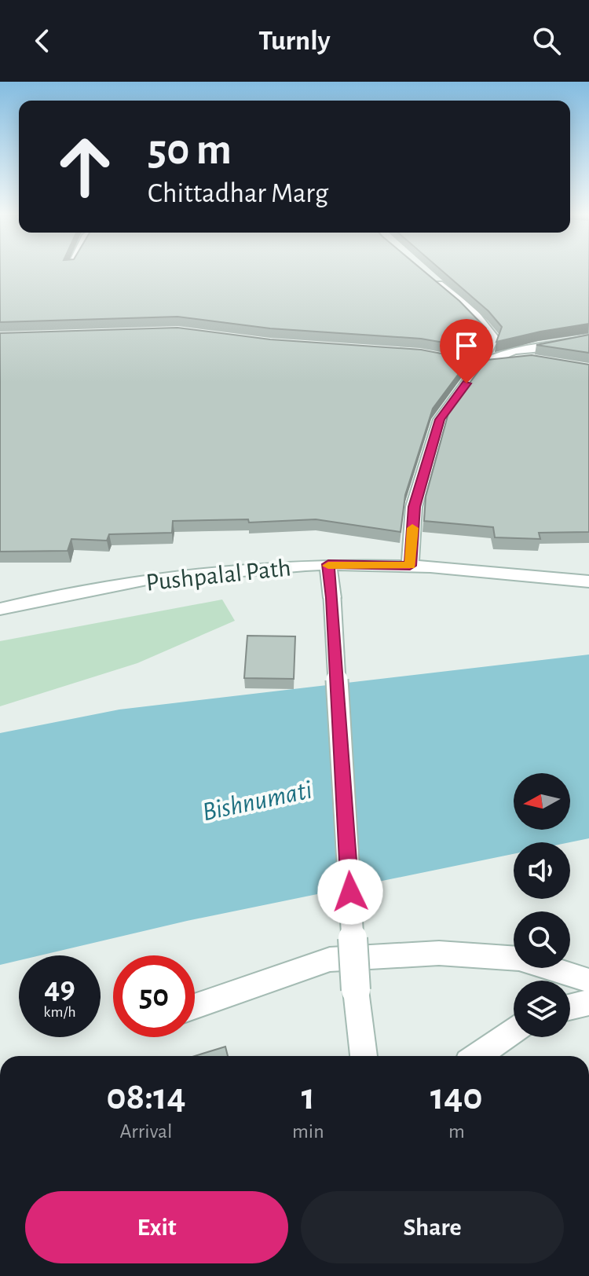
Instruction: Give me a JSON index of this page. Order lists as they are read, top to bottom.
{
  "streets": {
    "main road": ["Pushpalal Path"]
  },
  "water": ["Bishnumati"],
  "north": "left",
  "page": {
    "header": "Turnly",
    "turn": ["50 m", "Chittadhar Marg"],
    "speed": "49 km/h",
    "limit": "50",
    "eta": [
      "08:14",
      "Arrival",
      "1",
      "min",
      "140",
      "m"
    ],
    "buttons": ["Exit", "Share"]
  }
}
